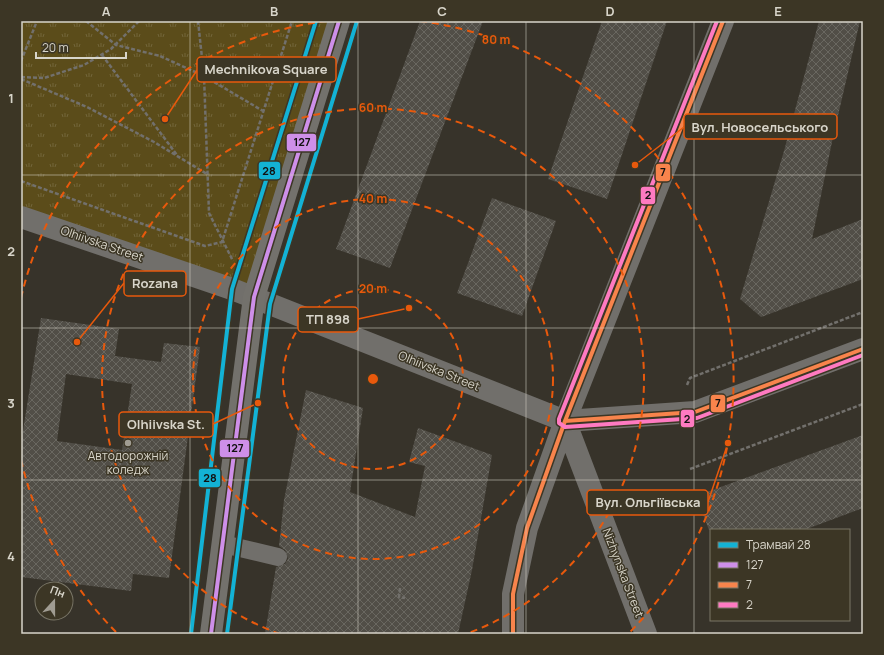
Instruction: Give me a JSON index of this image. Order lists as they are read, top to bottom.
{
  "streets": {
    "street": ["Olhiivska Street", "Nizhynska Street"]
  },
  "crossings": [
    ["Olhiivska Street", "Nizhynska Street"]
  ],
  "places": [
    "Mechnikova Square",
    "Вул. Новосельського",
    "ТП 898",
    "Rozana",
    "Olhiivska St.",
    "Автодорожній коледж",
    "Вул. Ольгіївська"
  ],
  "lines": [
    "tram line 28",
    "transit line 127",
    "transit line 7",
    "transit line 2"
  ],
  "legend": [
    "Трамвай 28",
    "127",
    "7",
    "2"
  ],
  "scale_bar": "20 m",
  "north": "top",
  "grid": {
    "columns": [
      "A",
      "B",
      "C",
      "D",
      "E"
    ],
    "rows": [
      "1",
      "2",
      "3",
      "4"
    ]
  },
  "rings": [
    "80 m",
    "60 m",
    "40 m",
    "20 m"
  ]
}
